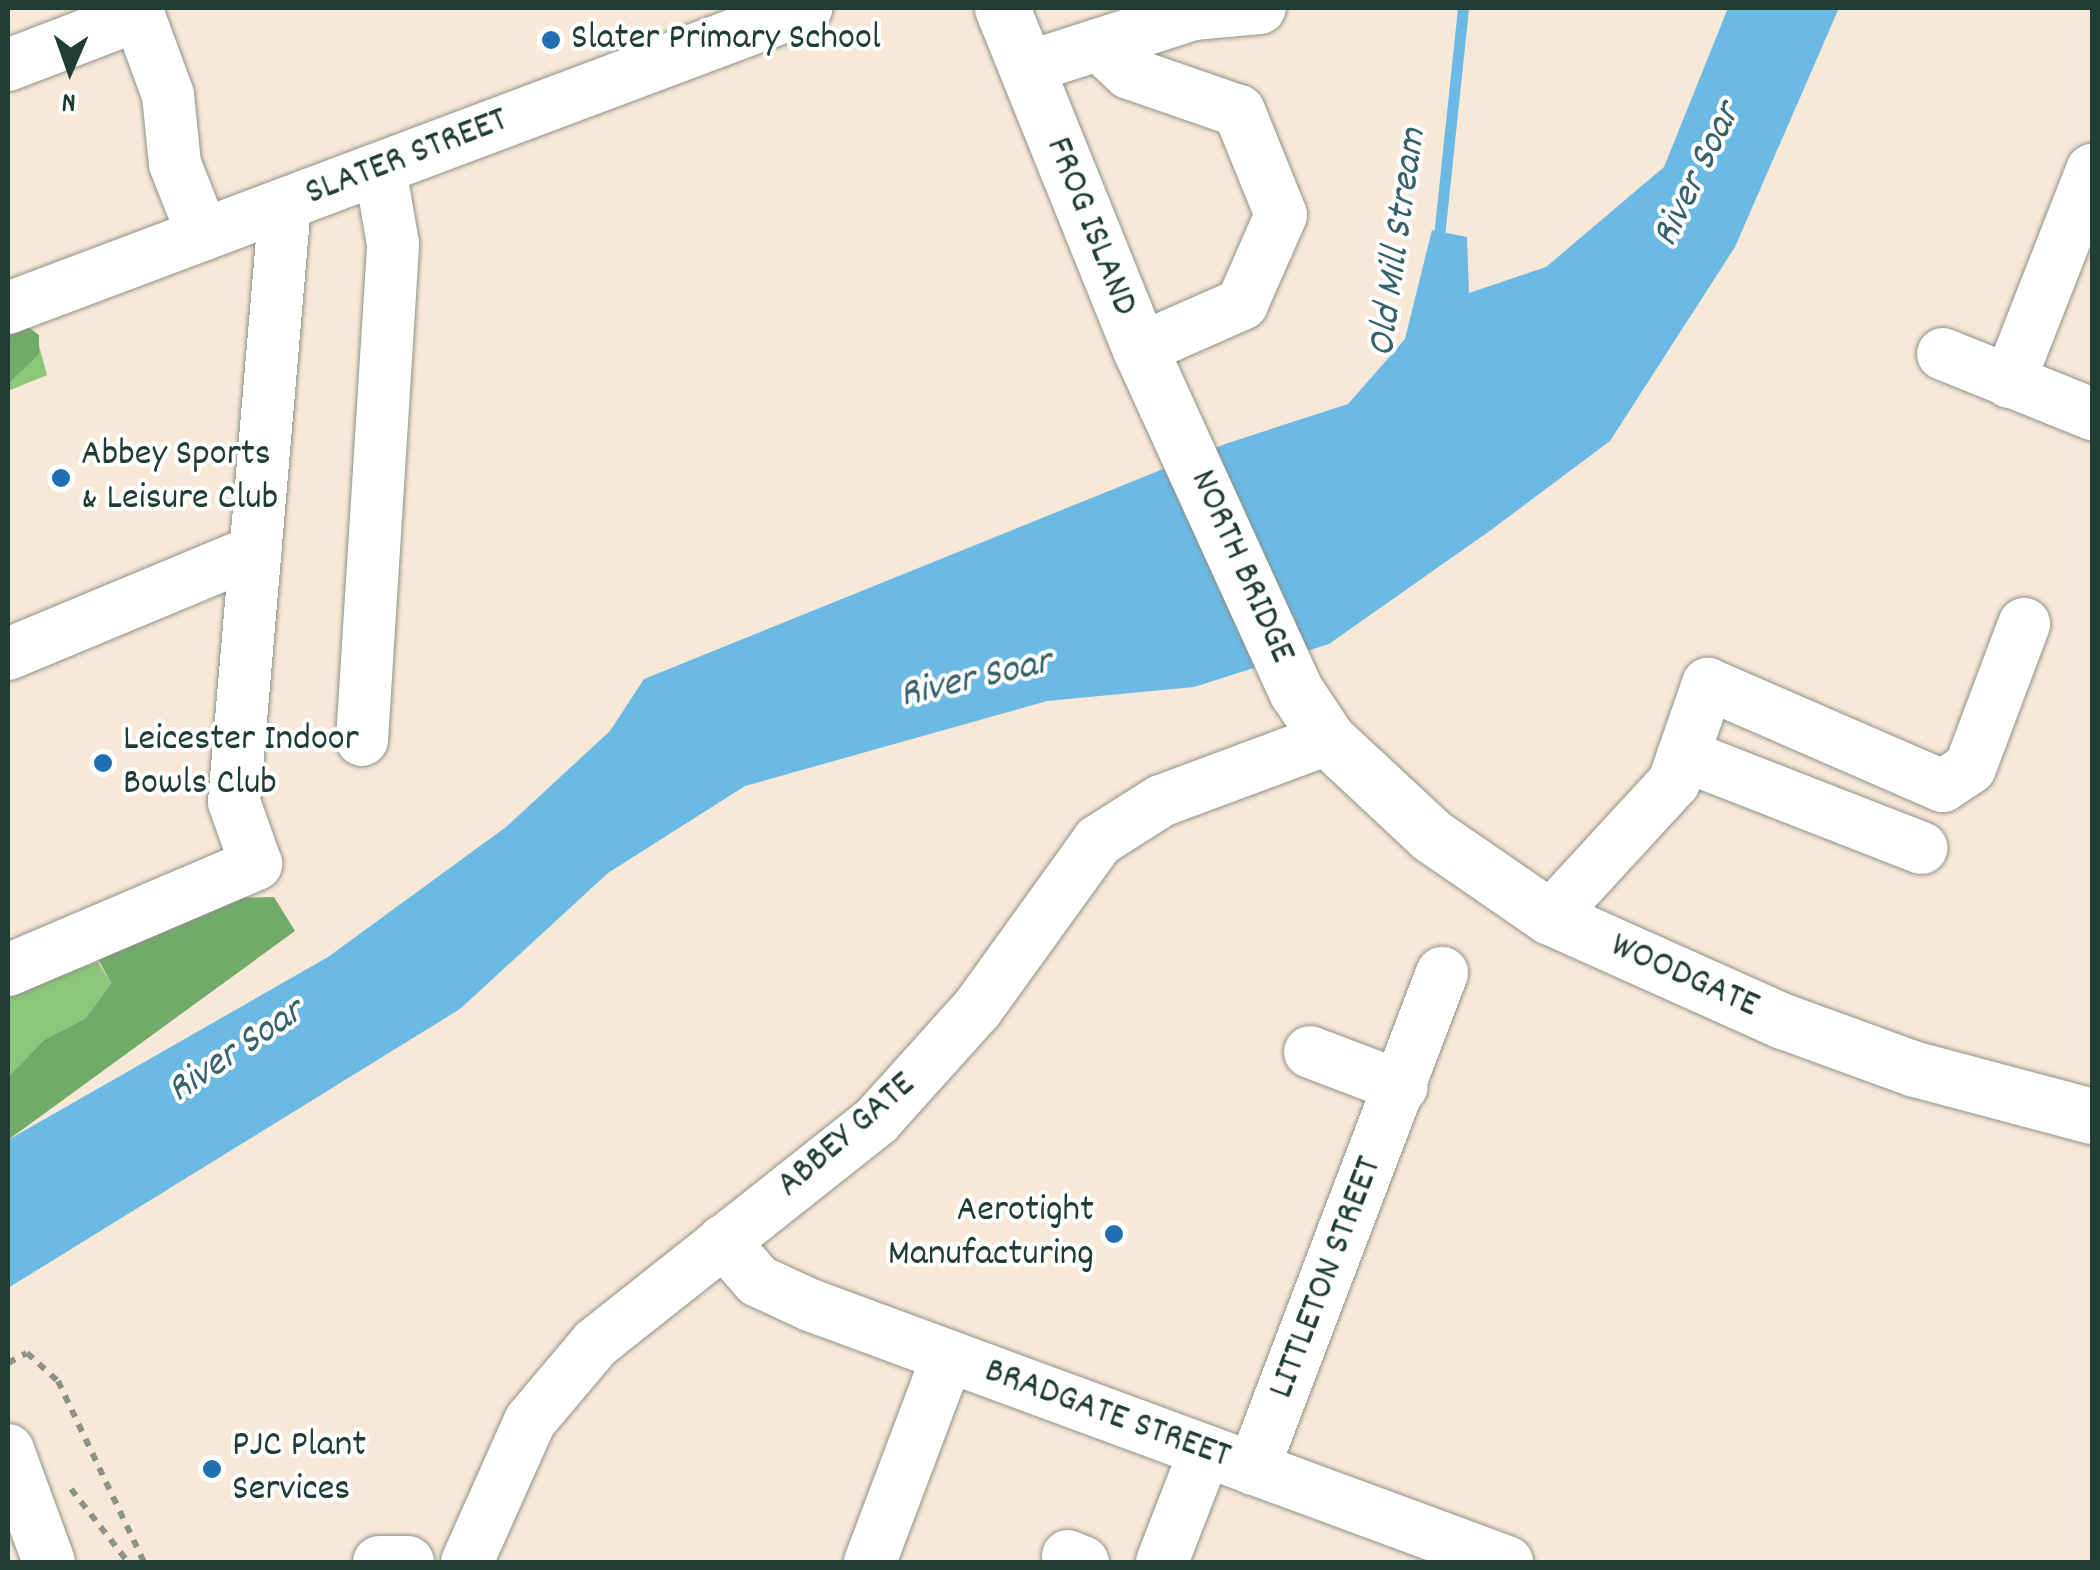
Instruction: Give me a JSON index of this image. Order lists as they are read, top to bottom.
{
  "streets": {
    "main road": ["FROG ISLAND", "NORTH BRIDGE", "WOODGATE"],
    "street": [
      "SLATER STREET",
      "ABBEY GATE",
      "LITTLETON STREET",
      "BRADGATE STREET"
    ]
  },
  "crossings": [
    ["FROG ISLAND", "NORTH BRIDGE"],
    ["NORTH BRIDGE", "WOODGATE"],
    ["NORTH BRIDGE", "ABBEY GATE"],
    ["WOODGATE", "ABBEY GATE"],
    ["ABBEY GATE", "BRADGATE STREET"],
    ["LITTLETON STREET", "BRADGATE STREET"]
  ],
  "water": ["River Soar", "Old Mill Stream"],
  "places": [
    "Slater Primary School",
    "Abbey Sports & Leisure Club",
    "Leicester Indoor Bowls Club",
    "Aerotight Manufacturing",
    "PJC Plant Services"
  ],
  "north": "bottom"
}
